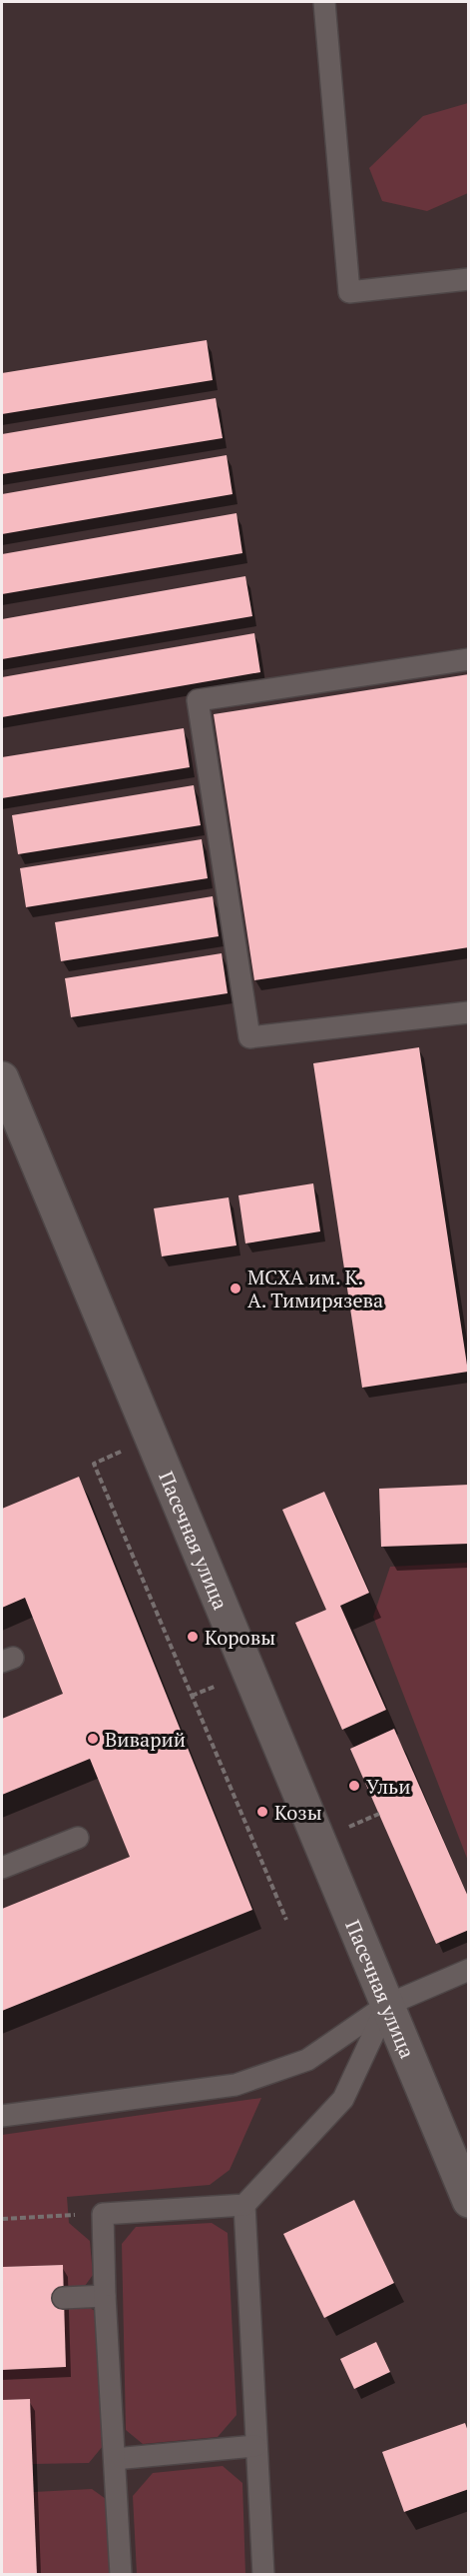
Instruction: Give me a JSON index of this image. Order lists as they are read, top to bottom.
{
  "streets": {
    "street": ["Пасечная улица"]
  },
  "places": [
    "МСХА им. К. А. Тимирязева",
    "Коровы",
    "Виварий",
    "Ульи",
    "Козы"
  ]
}
